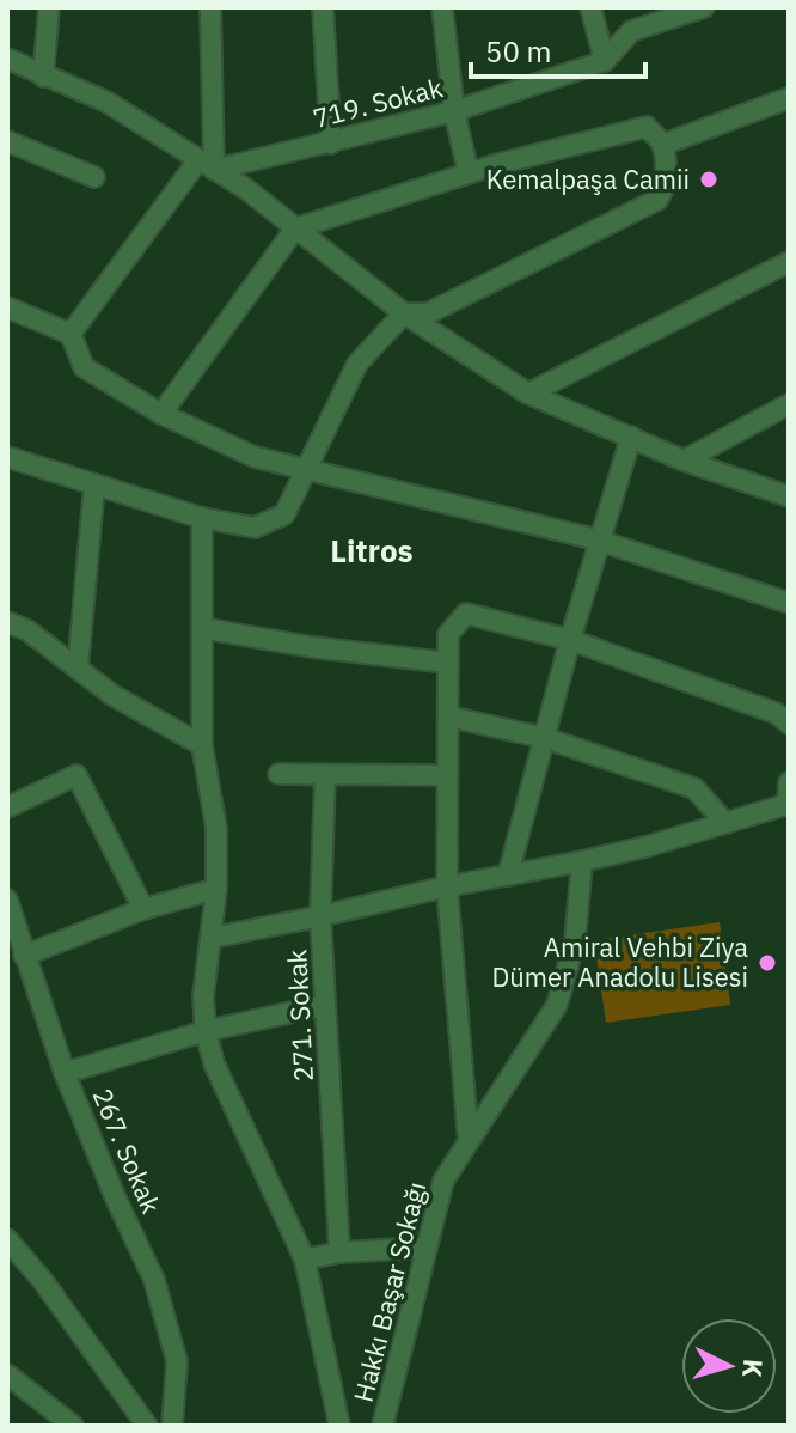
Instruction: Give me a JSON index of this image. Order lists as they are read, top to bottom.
{
  "streets": {
    "street": [
      "719. Sokak",
      "271. Sokak",
      "267. Sokak",
      "Hakkı Başar Sokağı"
    ]
  },
  "districts": ["Litros"],
  "places": ["Kemalpaşa Camii", "Amiral Vehbi Ziya Dümer Anadolu Lisesi"],
  "scale_bar": "50 m",
  "north": "right"
}
